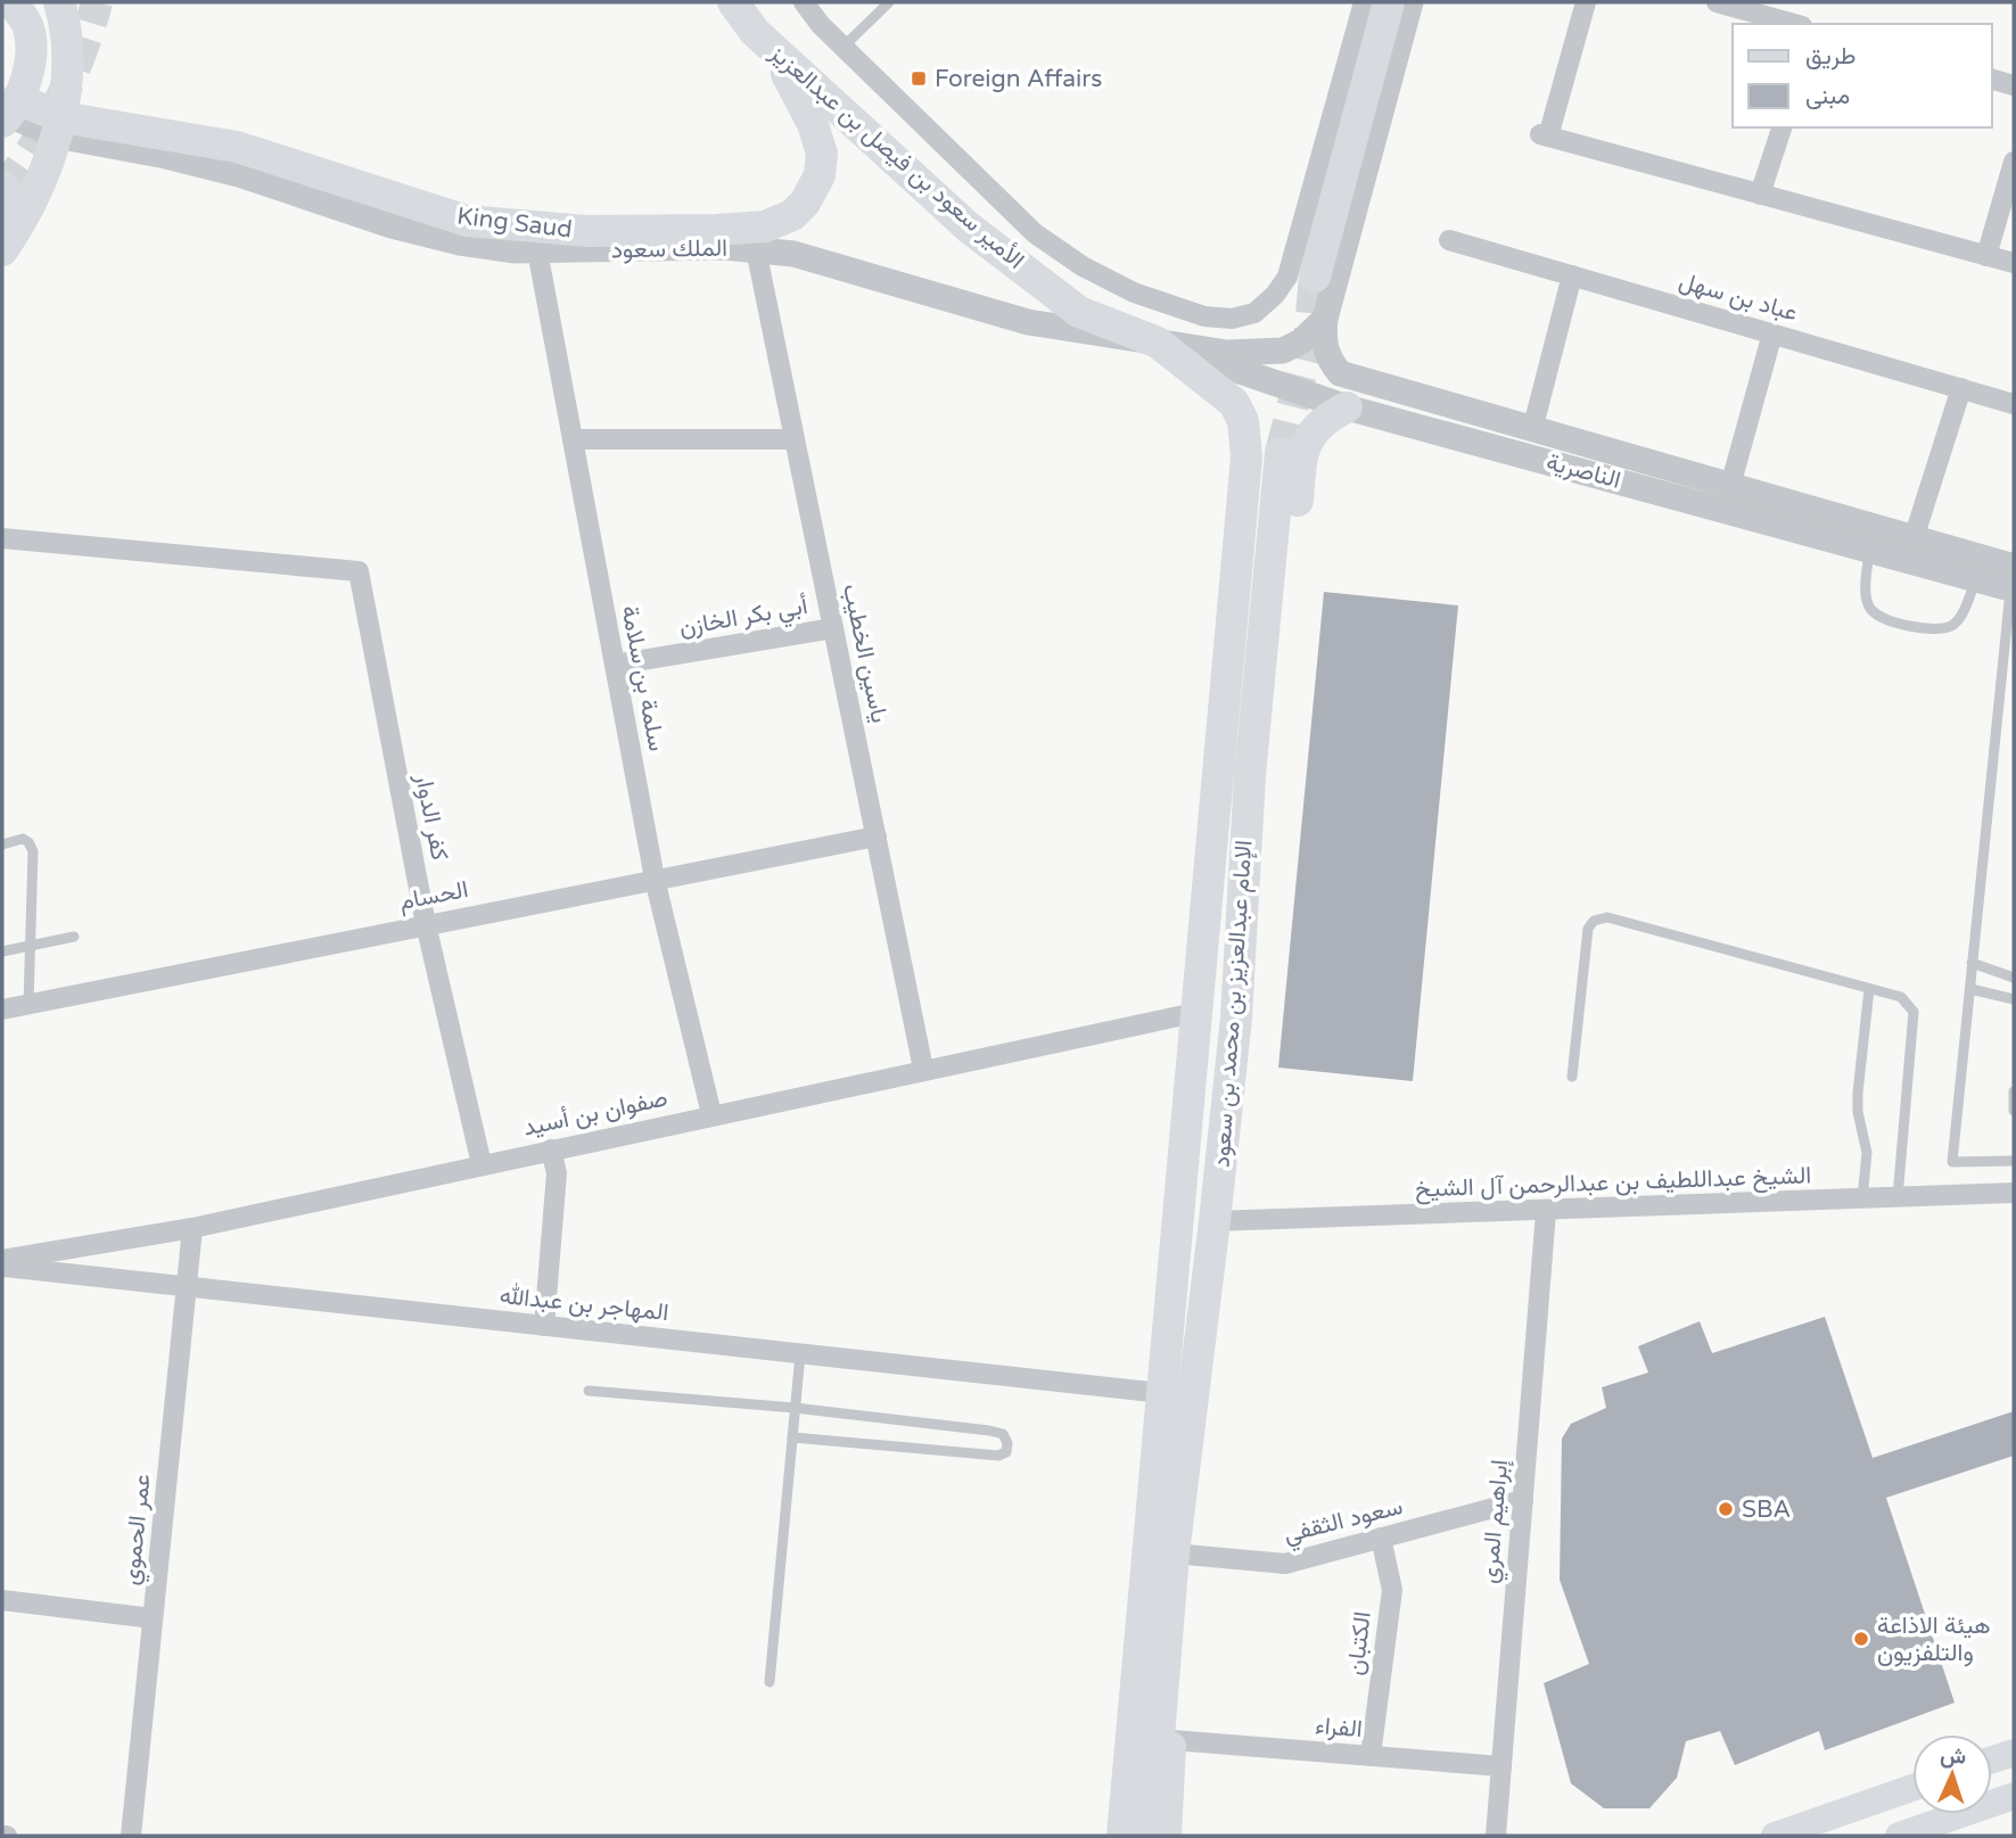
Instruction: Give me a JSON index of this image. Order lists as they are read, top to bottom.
{
  "streets": {
    "main road": ["الأمير سعود بن فيصل بن عبدالعزيز", "King Saud", "الإمام عبدالعزيز بن محمد بن سعود"],
    "street": [
      "الملك سعود",
      "عباد بن سهل",
      "الناصرية",
      "أبي بكر الخازن",
      "ياسين الخطيب",
      "سلمة بن سلامة",
      "كفر الدوار",
      "الحسام",
      "صفوان بن أسيد",
      "الشيخ عبداللطيف بن عبدالرحمن آل الشيخ",
      "المهاجر بن عبدالله",
      "سعود الثقفي",
      "إبراهيم المري",
      "عمر الحموي",
      "الكتبان",
      "الفراء"
    ]
  },
  "crossings": [
    ["الأمير سعود بن فيصل بن عبدالعزيز", "King Saud"],
    ["الأمير سعود بن فيصل بن عبدالعزيز", "الملك سعود"],
    ["الأمير سعود بن فيصل بن عبدالعزيز", "الناصرية"],
    ["الأمير سعود بن فيصل بن عبدالعزيز", "الإمام عبدالعزيز بن محمد بن سعود"],
    ["King Saud", "الملك سعود"],
    ["الملك سعود", "الناصرية"],
    ["الملك سعود", "ياسين الخطيب"],
    ["الملك سعود", "سلمة بن سلامة"],
    ["أبي بكر الخازن", "ياسين الخطيب"],
    ["أبي بكر الخازن", "سلمة بن سلامة"],
    ["ياسين الخطيب", "الحسام"],
    ["ياسين الخطيب", "صفوان بن أسيد"],
    ["سلمة بن سلامة", "الحسام"],
    ["سلمة بن سلامة", "صفوان بن أسيد"],
    ["كفر الدوار", "الحسام"],
    ["كفر الدوار", "صفوان بن أسيد"],
    ["الإمام عبدالعزيز بن محمد بن سعود", "صفوان بن أسيد"],
    ["الإمام عبدالعزيز بن محمد بن سعود", "الشيخ عبداللطيف بن عبدالرحمن آل الشيخ"],
    ["الإمام عبدالعزيز بن محمد بن سعود", "المهاجر بن عبدالله"],
    ["الإمام عبدالعزيز بن محمد بن سعود", "سعود الثقفي"],
    ["الإمام عبدالعزيز بن محمد بن سعود", "الفراء"],
    ["صفوان بن أسيد", "عمر الحموي"],
    ["الشيخ عبداللطيف بن عبدالرحمن آل الشيخ", "إبراهيم المري"],
    ["المهاجر بن عبدالله", "عمر الحموي"],
    ["سعود الثقفي", "إبراهيم المري"],
    ["سعود الثقفي", "الكتبان"],
    ["إبراهيم المري", "الفراء"],
    ["الكتبان", "الفراء"]
  ],
  "places": {
    "transit": ["Foreign Affairs"],
    "other": ["SBA", "هيئة الاذاعة والتلفزيون"]
  },
  "legend": ["طريق", "مبنى"],
  "north": "top"
}
